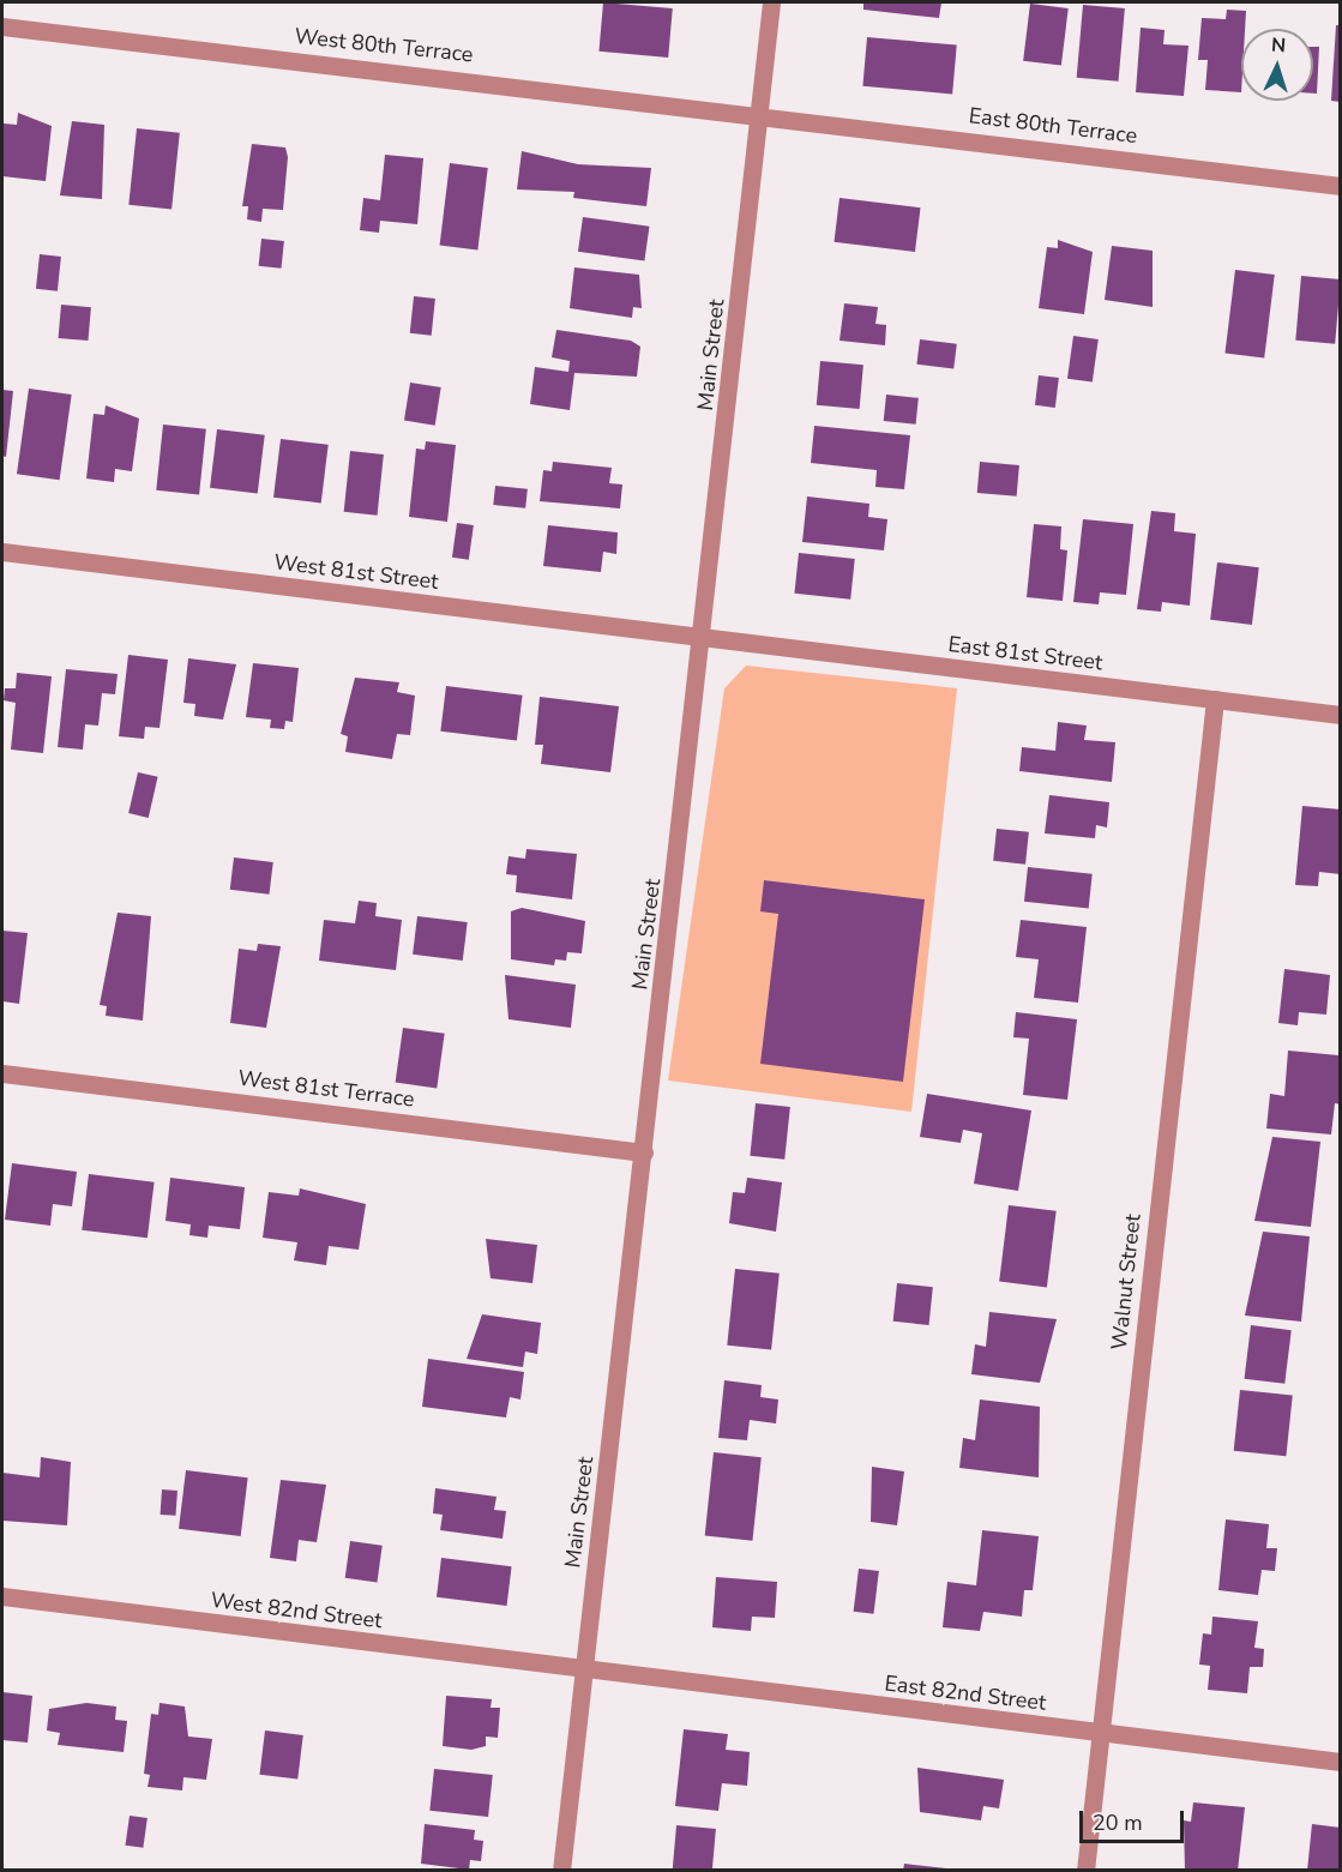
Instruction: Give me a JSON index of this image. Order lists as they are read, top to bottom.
{
  "streets": {
    "street": [
      "West 80th Terrace",
      "East 80th Terrace",
      "Main Street",
      "West 81st Street",
      "East 81st Street",
      "West 81st Terrace",
      "Walnut Street",
      "West 82nd Street",
      "East 82nd Street"
    ]
  },
  "crossings": [
    ["West 80th Terrace", "East 80th Terrace"],
    ["West 80th Terrace", "Main Street"],
    ["East 80th Terrace", "Main Street"],
    ["Main Street", "West 81st Street"],
    ["Main Street", "East 81st Street"],
    ["Main Street", "West 81st Terrace"],
    ["Main Street", "West 82nd Street"],
    ["Main Street", "East 82nd Street"],
    ["West 81st Street", "East 81st Street"],
    ["East 81st Street", "Walnut Street"],
    ["Walnut Street", "East 82nd Street"],
    ["West 82nd Street", "East 82nd Street"]
  ],
  "scale_bar": "20 m",
  "north": "top"
}
